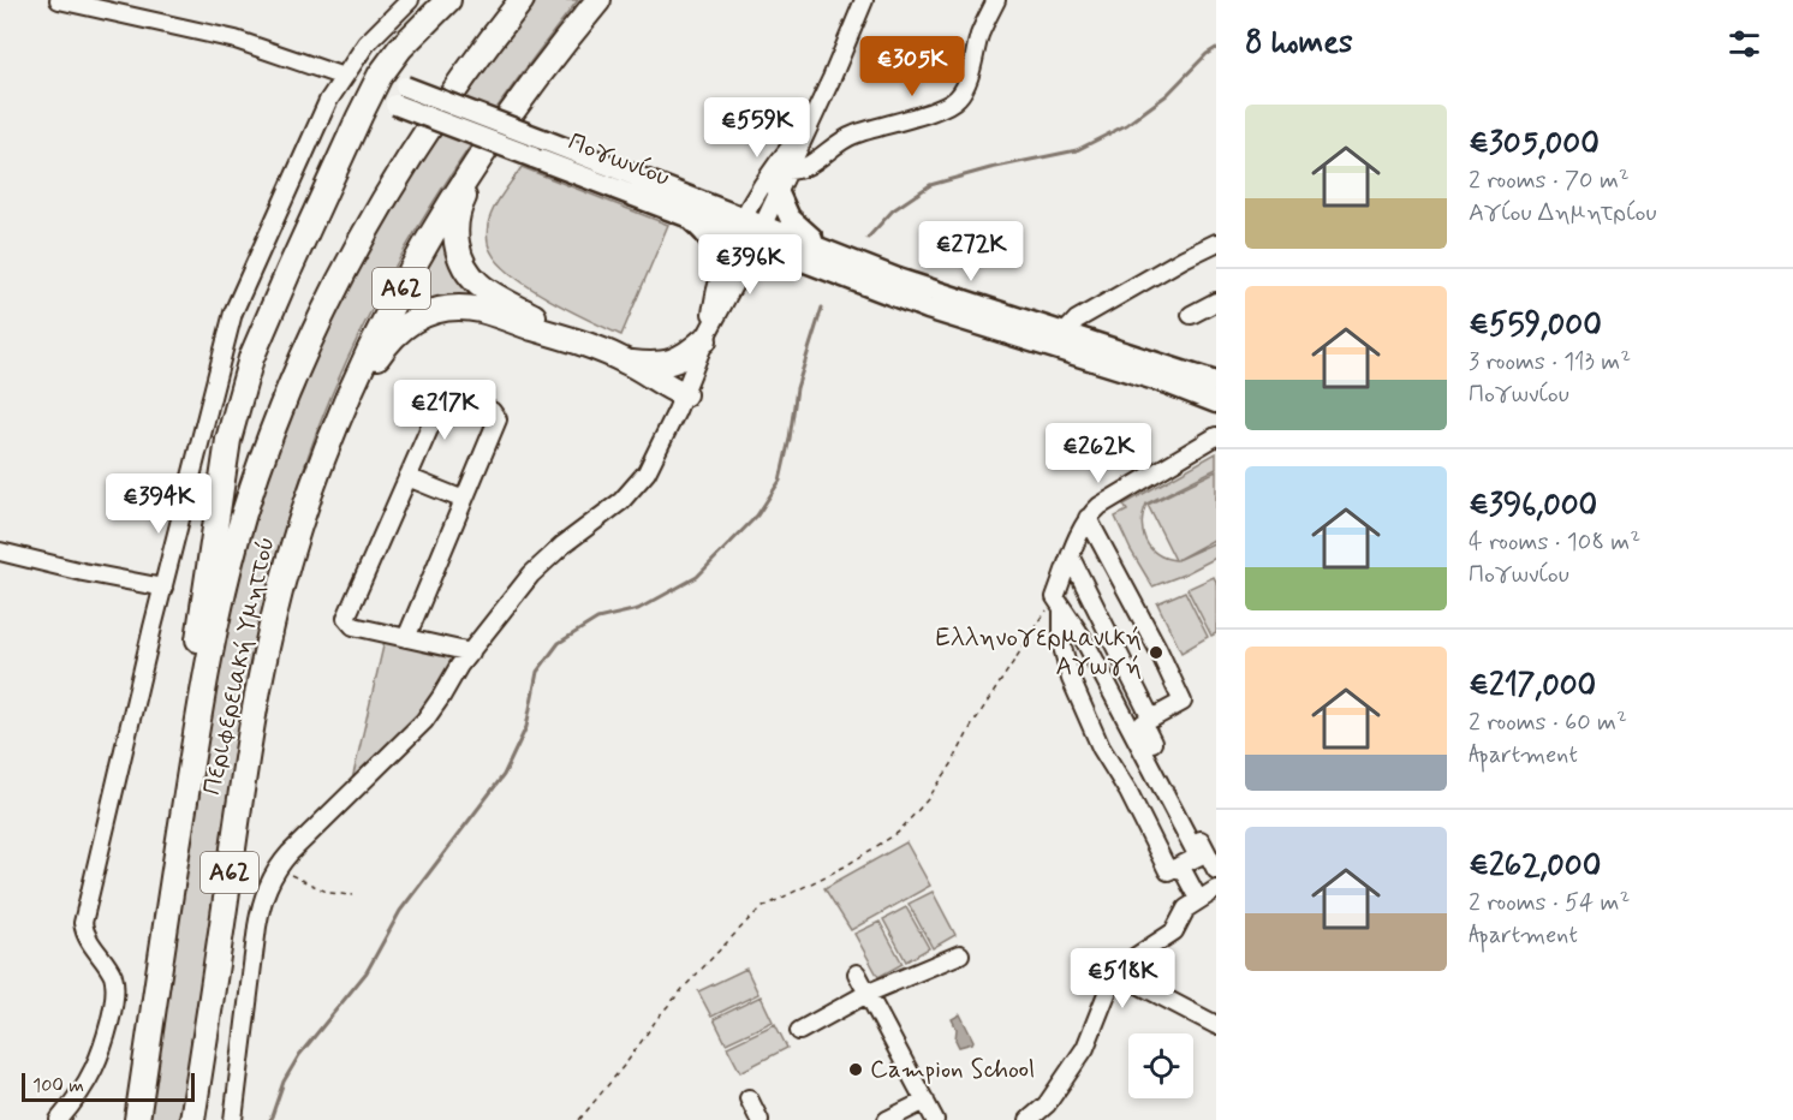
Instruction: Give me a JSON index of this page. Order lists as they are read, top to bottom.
{
  "streets": {
    "highway": ["Α62", "Περιφερειακή Υμηττού"],
    "main road": ["Πογωνίου"]
  },
  "places": ["Ελληνογερμανική Αγωγή", "Campion School"],
  "scale_bar": "100 m",
  "page": {
    "heading": "8 homes",
    "price": [
      "€305K",
      "€559K",
      "€272K",
      "€396K",
      "€217K",
      "€262K",
      "€394K",
      "€518K"
    ],
    "list": [
      {
        "name": "€305,000",
        "note": "2 rooms · 70 m² · Αγίου Δημητρίου"
      },
      {
        "name": "€559,000",
        "note": "3 rooms · 113 m² · Πογωνίου"
      },
      {
        "name": "€396,000",
        "note": "4 rooms · 108 m² · Πογωνίου"
      },
      {
        "name": "€217,000",
        "note": "2 rooms · 60 m² · Apartment"
      },
      {
        "name": "€262,000",
        "note": "2 rooms · 54 m² · Apartment"
      }
    ],
    "scale": "100 m"
  }
}
